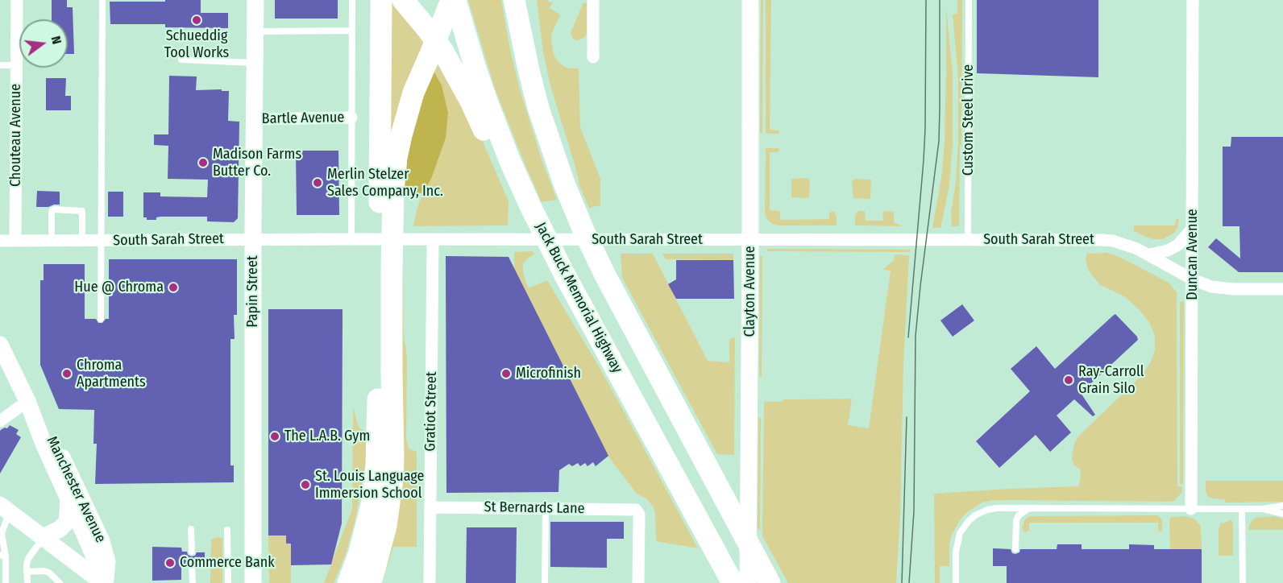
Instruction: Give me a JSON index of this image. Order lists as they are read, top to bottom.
{
  "streets": {
    "highway": ["Jack Buck Memorial Highway"],
    "street": [
      "Bartle Avenue",
      "Chouteau Avenue",
      "South Sarah Street",
      "Duncan Avenue",
      "Papin Street",
      "Clayton Avenue",
      "Gratiot Street",
      "Manchester Avenue",
      "St Bernards Lane"
    ],
    "lane": ["Custom Steel Drive"]
  },
  "crossings": [
    ["Bartle Avenue", "Papin Street"],
    ["Custom Steel Drive", "South Sarah Street"],
    ["Chouteau Avenue", "South Sarah Street"],
    ["South Sarah Street", "Duncan Avenue"],
    ["South Sarah Street", "Papin Street"],
    ["South Sarah Street", "Clayton Avenue"],
    ["South Sarah Street", "Gratiot Street"],
    ["Gratiot Street", "St Bernards Lane"]
  ],
  "places": [
    "Schueddig Tool Works",
    "Madison Farms Butter Co.",
    "Merlin Stelzer Sales Company, Inc.",
    "Hue @ Chroma",
    "Chroma Apartments",
    "Microfinish",
    "Ray-Carroll Grain Silo",
    "The L.A.B. Gym",
    "St. Louis Language Immersion School",
    "Commerce Bank"
  ],
  "north": "right"
}
